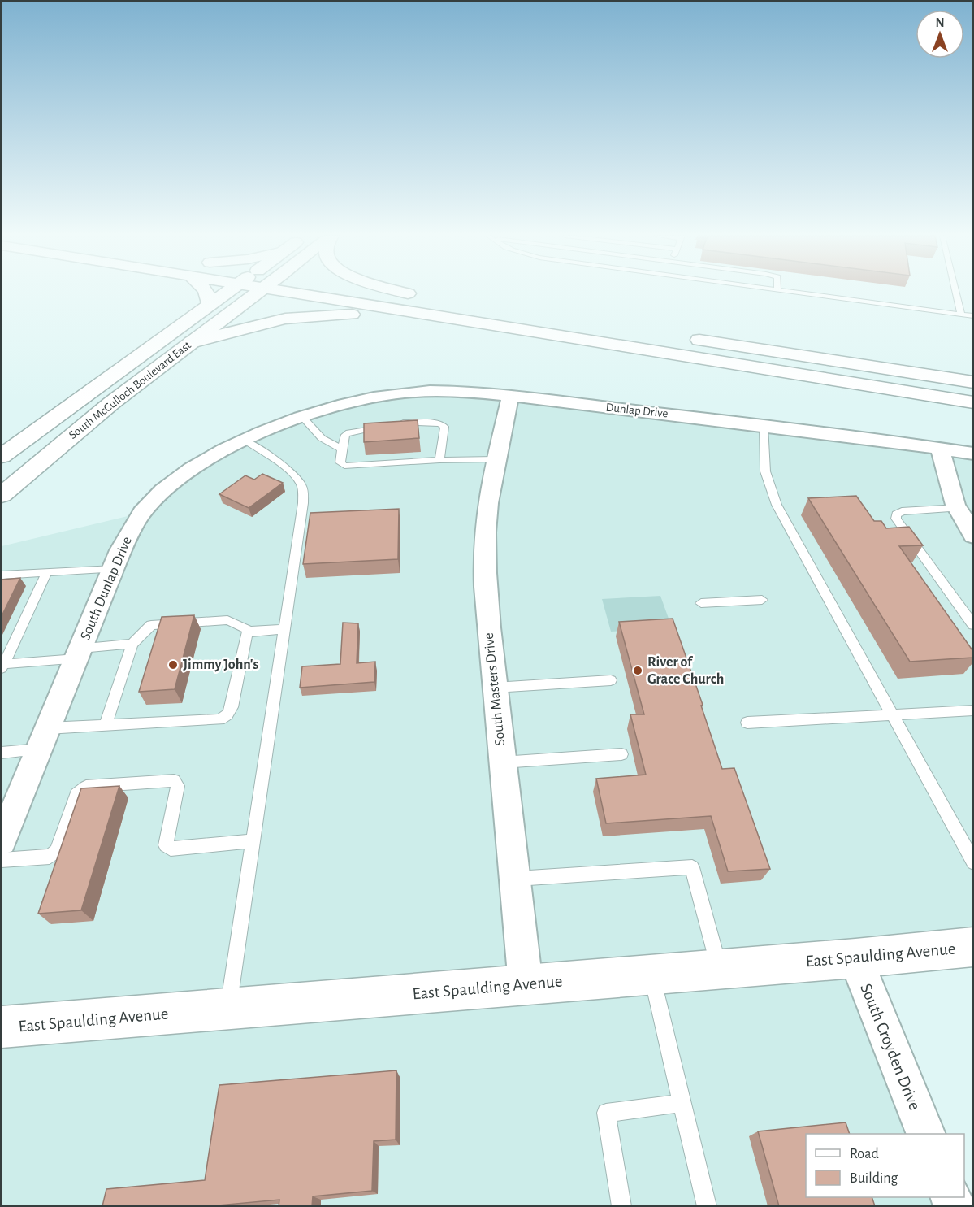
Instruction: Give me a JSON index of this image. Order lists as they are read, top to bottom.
{
  "streets": {
    "main road": ["South McCulloch Boulevard East", "East Spaulding Avenue"],
    "street": [
      "Dunlap Drive",
      "South Dunlap Drive",
      "South Masters Drive",
      "South Croyden Drive"
    ]
  },
  "crossings": [
    ["Dunlap Drive", "South Dunlap Drive"],
    ["Dunlap Drive", "South Masters Drive"],
    ["South Masters Drive", "East Spaulding Avenue"],
    ["East Spaulding Avenue", "South Croyden Drive"]
  ],
  "places": ["Jimmy John's", "River of Grace Church"],
  "legend": ["Road", "Building"],
  "north": "top"
}
